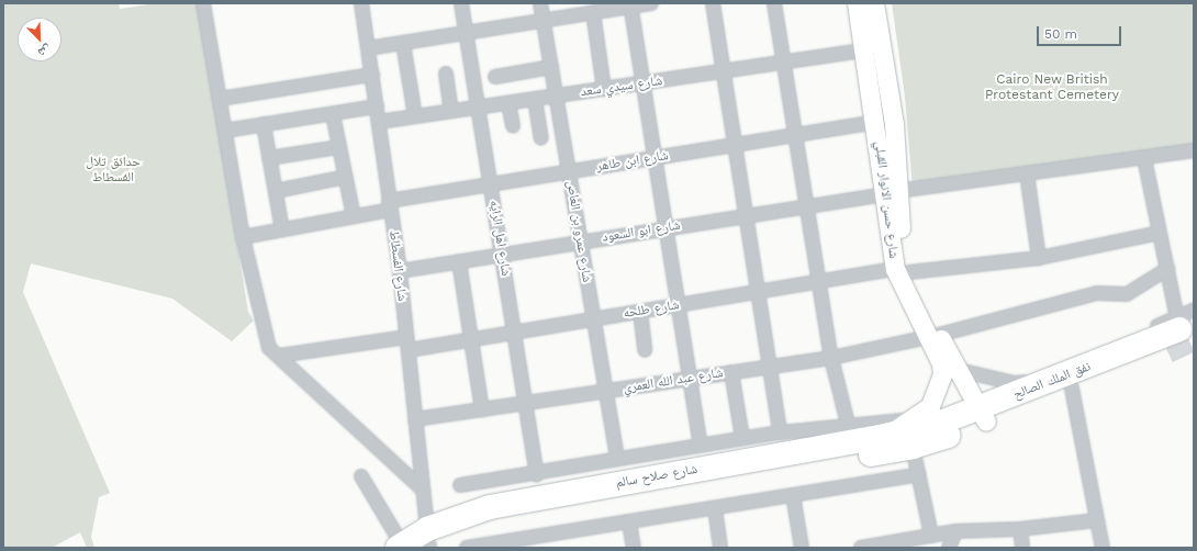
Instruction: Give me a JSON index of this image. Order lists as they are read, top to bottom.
{
  "streets": {
    "highway": ["نفق الملك الصالح", "شارع صلاح سالم"],
    "main road": ["شارع حسن الانوار القبلي"],
    "street": [
      "شارع سيدي سعد",
      "شارع ابن طاهر",
      "شارع عمرو بن العاص",
      "شارع ابو السعود",
      "شارع اهل الرايه",
      "شارع الفسطاط",
      "شارع طلحه",
      "شارع عبد الله العمري"
    ]
  },
  "crossings": [
    ["شارع سيدي سعد", "شارع حسن الانوار القبلي"],
    ["شارع سيدي سعد", "شارع عمرو بن العاص"],
    ["شارع سيدي سعد", "شارع اهل الرايه"],
    ["شارع سيدي سعد", "شارع الفسطاط"],
    ["شارع ابن طاهر", "شارع حسن الانوار القبلي"],
    ["شارع ابن طاهر", "شارع عمرو بن العاص"],
    ["شارع ابن طاهر", "شارع اهل الرايه"],
    ["شارع ابن طاهر", "شارع الفسطاط"],
    ["شارع حسن الانوار القبلي", "شارع ابو السعود"],
    ["شارع حسن الانوار القبلي", "شارع طلحه"],
    ["شارع حسن الانوار القبلي", "شارع عبد الله العمري"],
    ["شارع حسن الانوار القبلي", "نفق الملك الصالح"],
    ["شارع حسن الانوار القبلي", "شارع صلاح سالم"],
    ["شارع عمرو بن العاص", "شارع ابو السعود"],
    ["شارع عمرو بن العاص", "شارع طلحه"],
    ["شارع عمرو بن العاص", "شارع عبد الله العمري"],
    ["شارع ابو السعود", "شارع اهل الرايه"],
    ["شارع ابو السعود", "شارع الفسطاط"],
    ["شارع اهل الرايه", "شارع طلحه"],
    ["شارع اهل الرايه", "شارع عبد الله العمري"],
    ["شارع الفسطاط", "شارع طلحه"],
    ["شارع الفسطاط", "شارع عبد الله العمري"],
    ["شارع الفسطاط", "شارع صلاح سالم"],
    ["نفق الملك الصالح", "شارع صلاح سالم"]
  ],
  "parks": ["Cairo New British Protestant Cemetery", "حدائق تلال الفسطاط"],
  "scale_bar": "50 m",
  "north": "bottom right"
}
